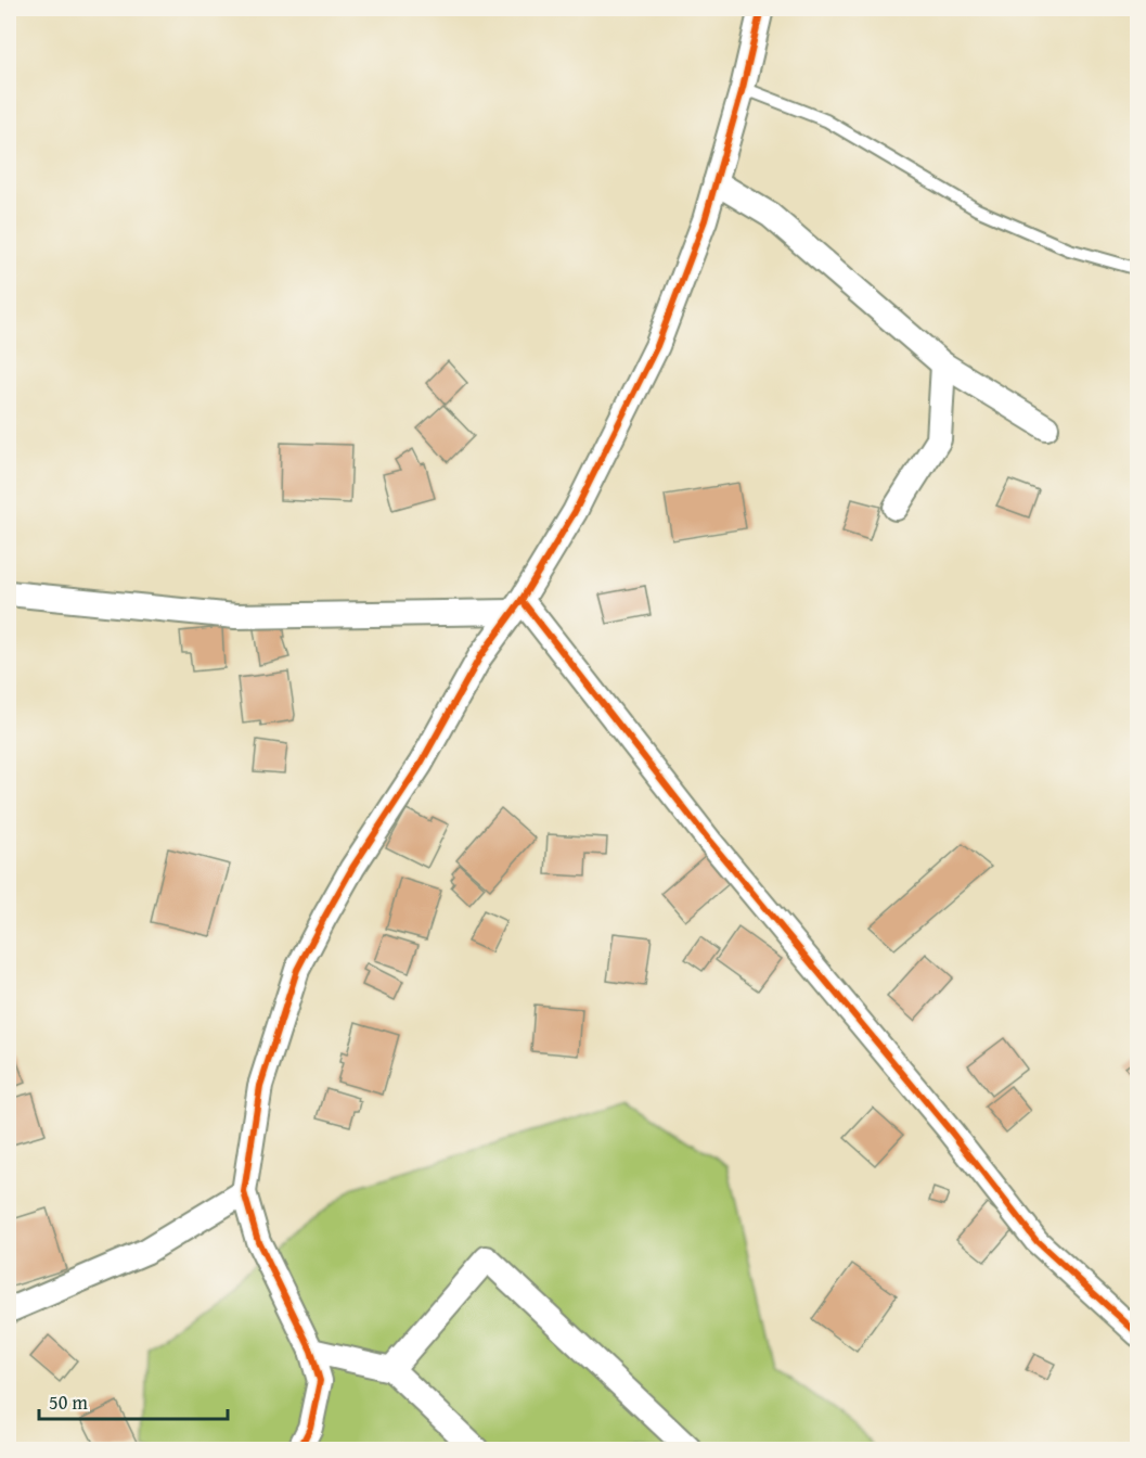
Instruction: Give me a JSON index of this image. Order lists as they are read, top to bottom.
{
  "scale_bar": "50 m"
}
